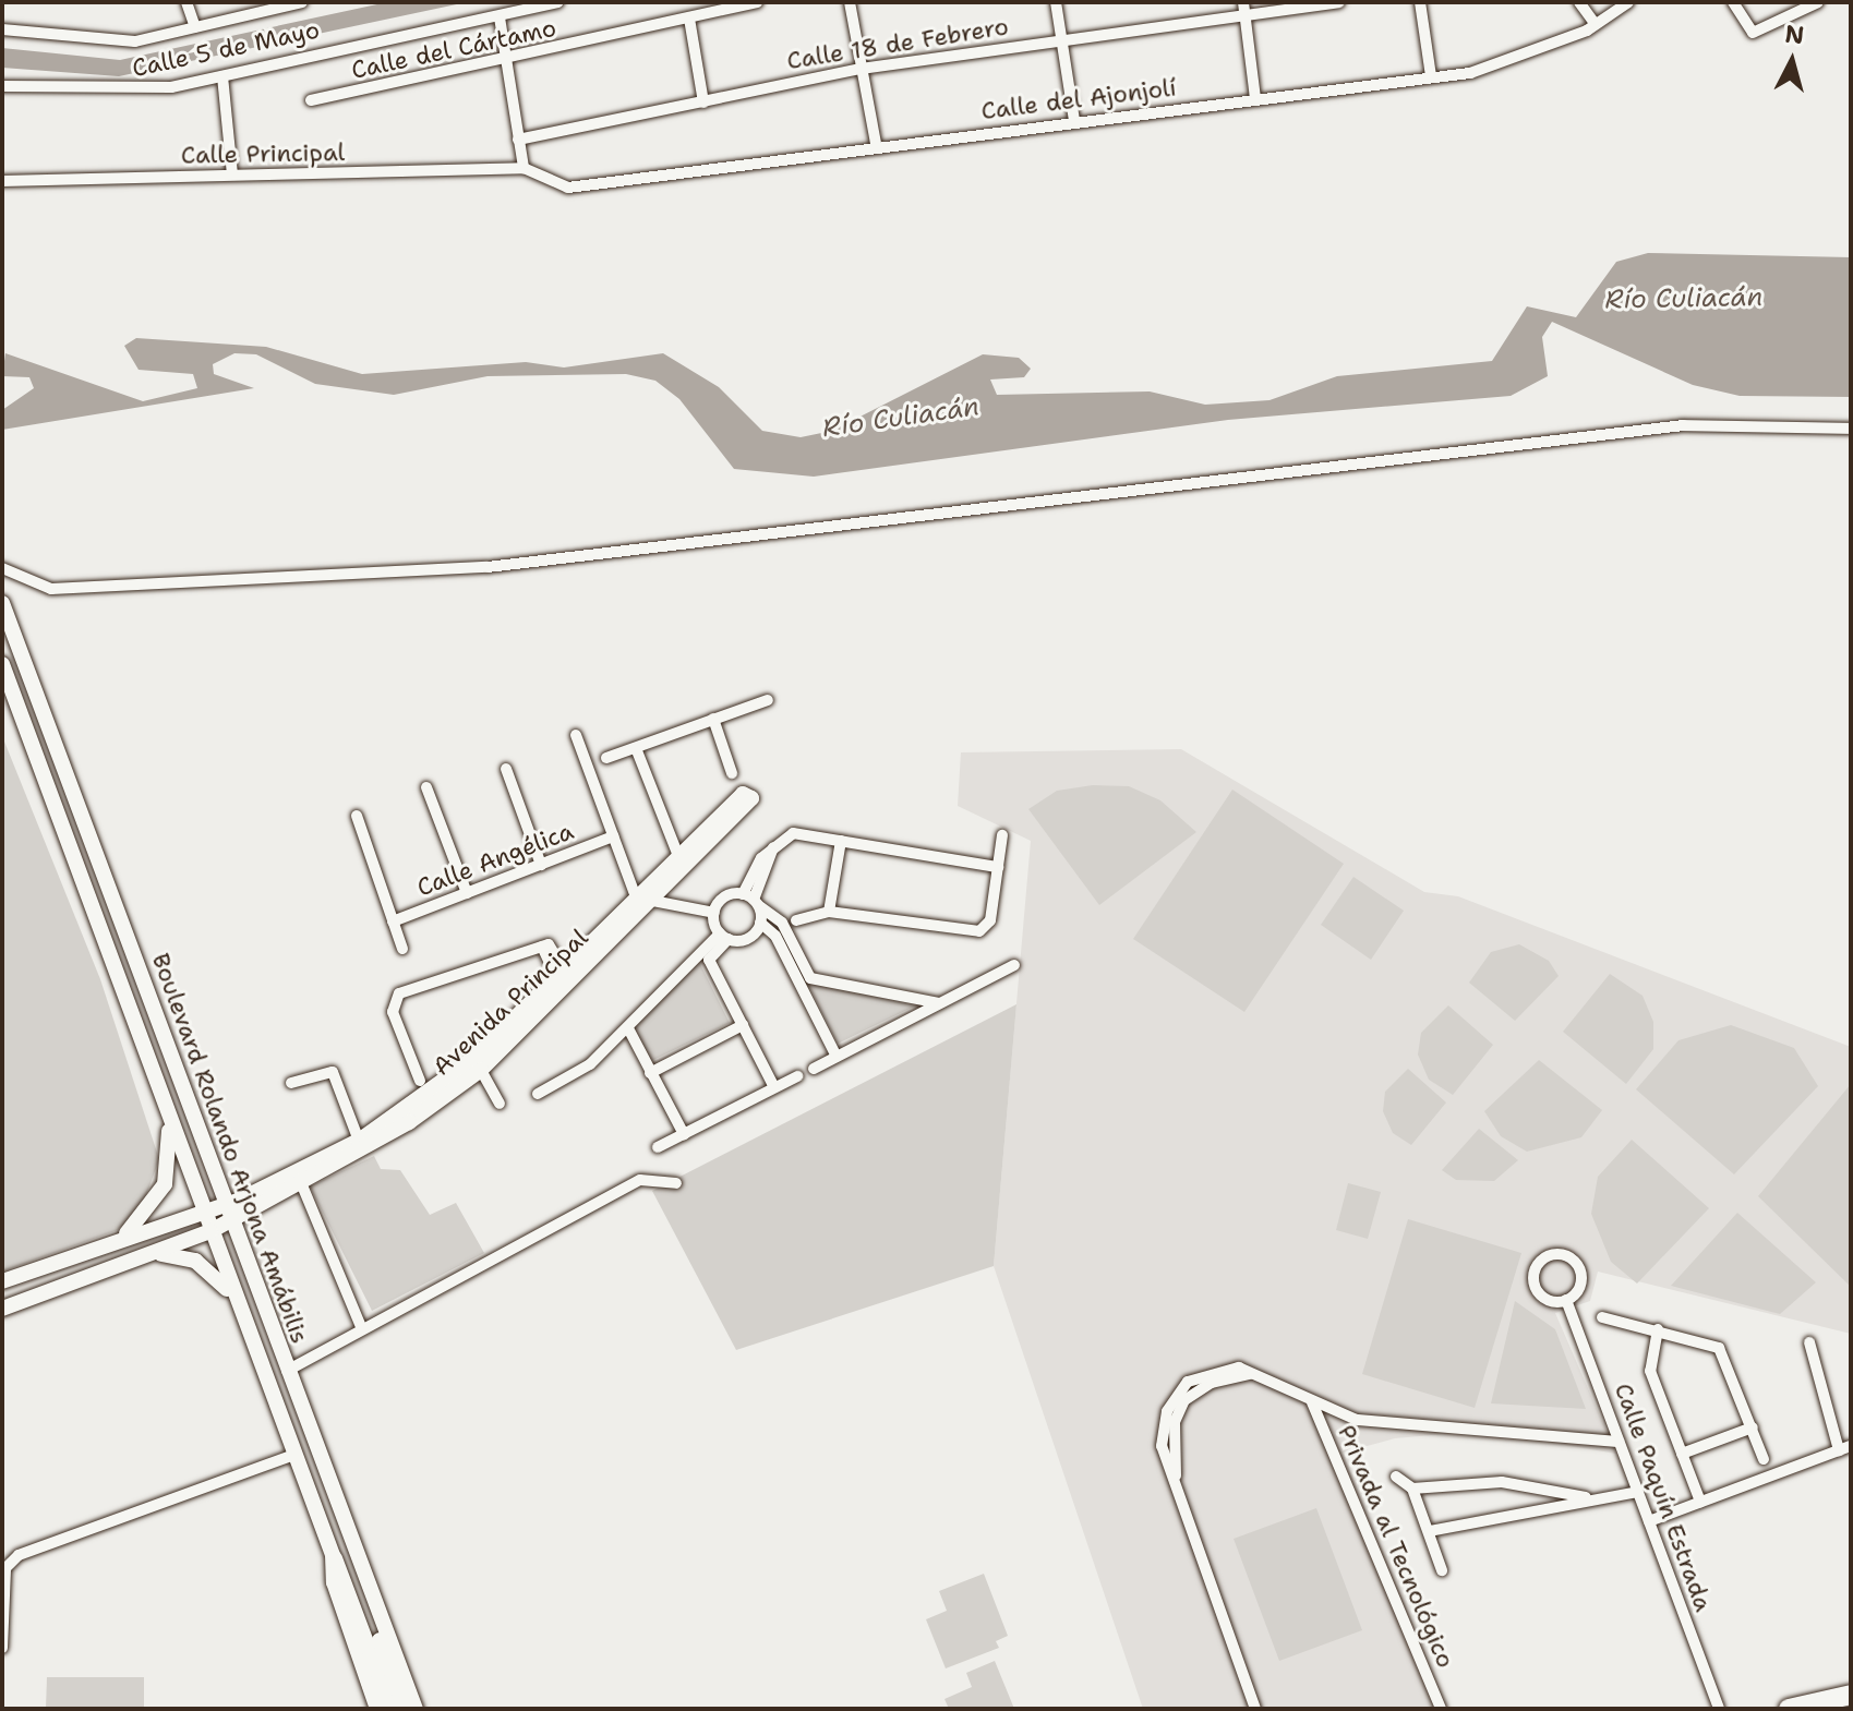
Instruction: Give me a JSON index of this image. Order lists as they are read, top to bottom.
{
  "streets": {
    "main road": ["Avenida Principal", "Boulevard Rolando Arjona Amábilis"],
    "street": [
      "Calle 18 de Febrero",
      "Calle 5 de Mayo",
      "Calle del Cártamo",
      "Calle del Ajonjolí",
      "Calle Principal",
      "Calle Angélica",
      "Calle Paquín Estrada",
      "Privada al Tecnológico"
    ]
  },
  "crossings": [
    ["Calle del Ajonjolí", "Calle Principal"],
    ["Avenida Principal", "Boulevard Rolando Arjona Amábilis"]
  ],
  "water": ["Río Culiacán"],
  "north": "top"
}
